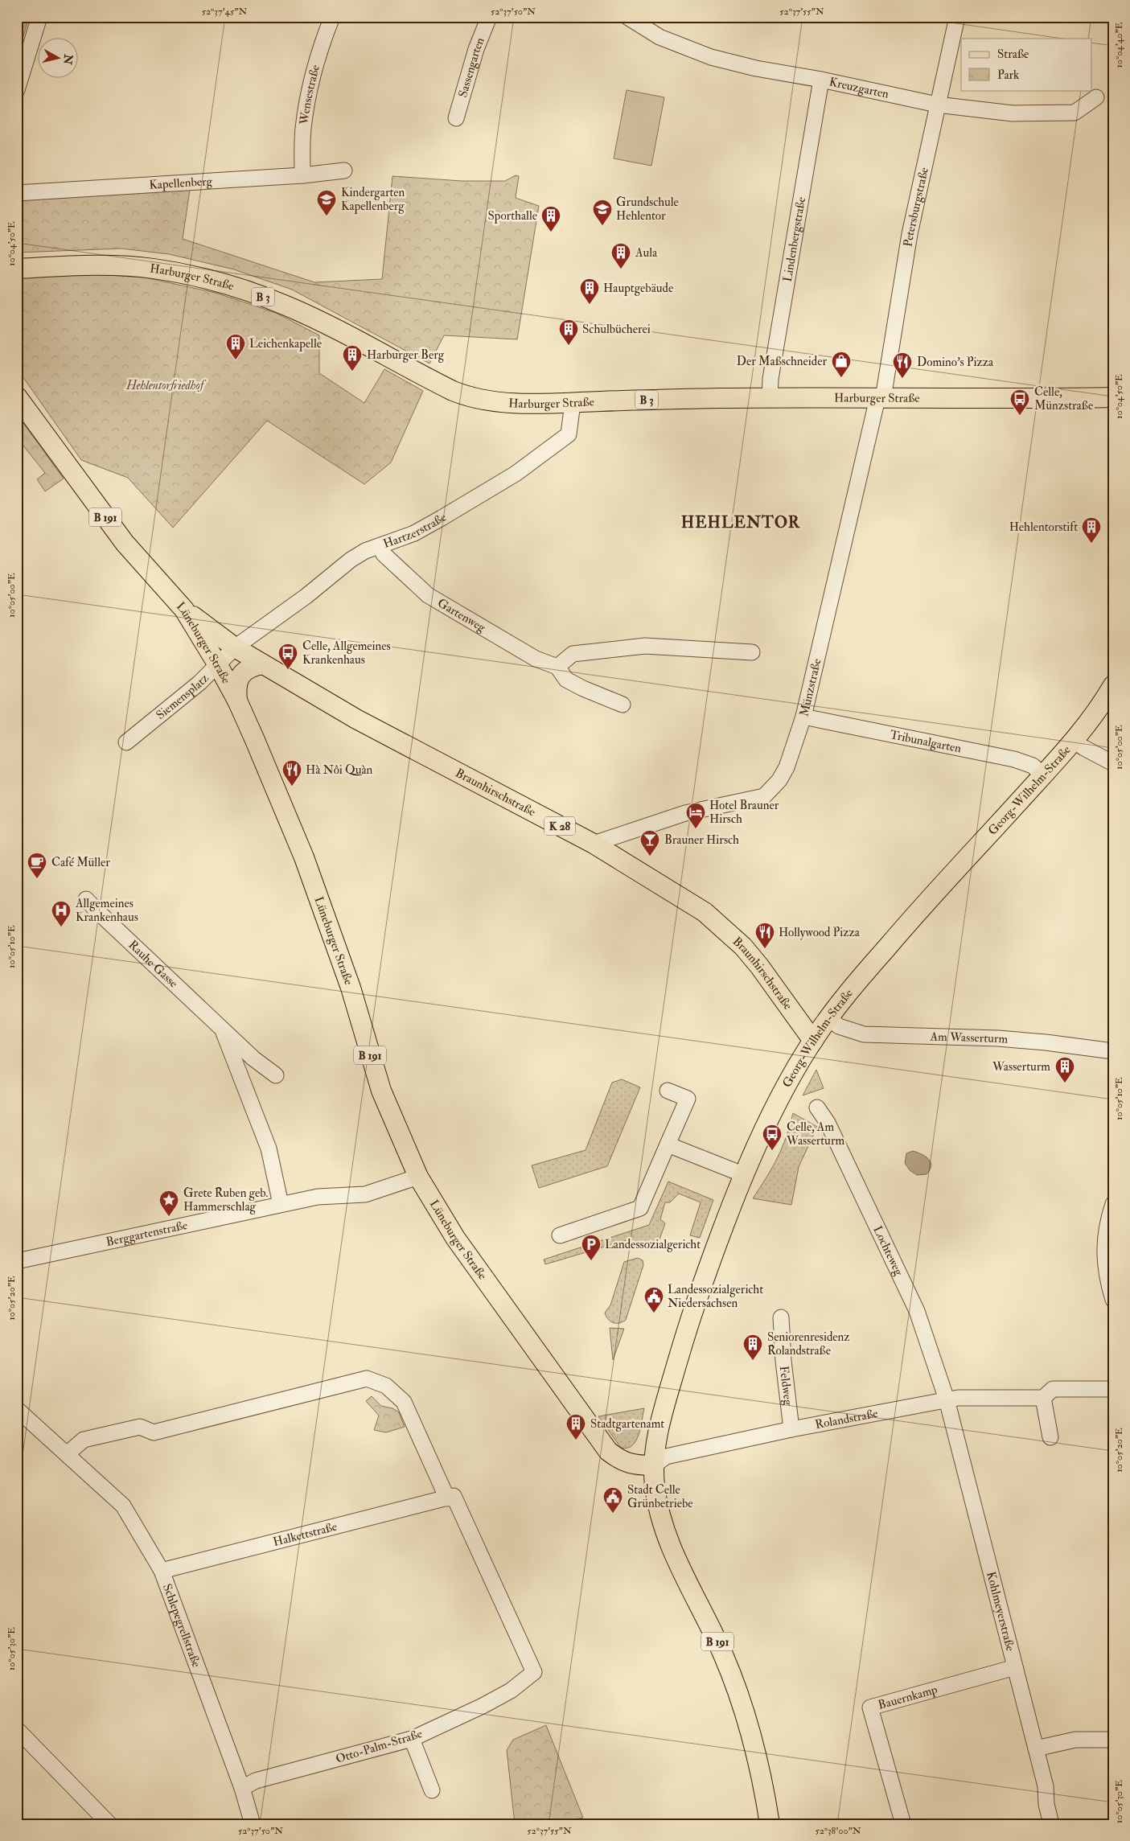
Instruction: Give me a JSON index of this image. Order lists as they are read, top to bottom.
{
  "streets": {
    "main road": [
      "Harburger Straße",
      "B 3",
      "B 191",
      "Lüneburger Straße",
      "Georg-Wilhelm-Straße",
      "Braunhirschstraße",
      "K 28"
    ],
    "street": [
      "Sassengarten",
      "Kreuzgarten",
      "Wensestraße",
      "Kapellenberg",
      "Petersburgstraße",
      "Lindenbergstraße",
      "Hartzerstraße",
      "Gartenweg",
      "Münzstraße",
      "Siemensplatz",
      "Tribunalgarten",
      "Rauhe Gasse",
      "Am Wasserturm",
      "Berggartenstraße",
      "Lochteweg",
      "Feldweg",
      "Rolandstraße",
      "Halkettstraße",
      "Kohlmeyerstraße",
      "Schlepegrellstraße",
      "Bauernkamp",
      "Otto-Palm-Straße"
    ]
  },
  "crossings": [
    ["Kreuzgarten", "Petersburgstraße"],
    ["Kreuzgarten", "Lindenbergstraße"],
    ["Wensestraße", "Kapellenberg"],
    ["Petersburgstraße", "Harburger Straße"],
    ["Petersburgstraße", "Münzstraße"],
    ["Lindenbergstraße", "Harburger Straße"],
    ["Harburger Straße", "Hartzerstraße"],
    ["Harburger Straße", "Münzstraße"],
    ["B 191", "Lüneburger Straße"],
    ["B 191", "Georg-Wilhelm-Straße"],
    ["B 191", "Rolandstraße"],
    ["Hartzerstraße", "Gartenweg"],
    ["Hartzerstraße", "Siemensplatz"],
    ["Hartzerstraße", "Braunhirschstraße"],
    ["Lüneburger Straße", "Siemensplatz"],
    ["Lüneburger Straße", "Georg-Wilhelm-Straße"],
    ["Lüneburger Straße", "Braunhirschstraße"],
    ["Lüneburger Straße", "Berggartenstraße"],
    ["Lüneburger Straße", "Rolandstraße"],
    ["Münzstraße", "Tribunalgarten"],
    ["Münzstraße", "Braunhirschstraße"],
    ["Siemensplatz", "Braunhirschstraße"],
    ["Tribunalgarten", "Georg-Wilhelm-Straße"],
    ["Georg-Wilhelm-Straße", "Braunhirschstraße"],
    ["Georg-Wilhelm-Straße", "Am Wasserturm"],
    ["Georg-Wilhelm-Straße", "Rolandstraße"],
    ["Rauhe Gasse", "Berggartenstraße"],
    ["Lochteweg", "Rolandstraße"],
    ["Lochteweg", "Kohlmeyerstraße"],
    ["Feldweg", "Rolandstraße"],
    ["Rolandstraße", "Kohlmeyerstraße"],
    ["Halkettstraße", "Schlepegrellstraße"],
    ["Halkettstraße", "Otto-Palm-Straße"],
    ["Kohlmeyerstraße", "Bauernkamp"],
    ["Schlepegrellstraße", "Otto-Palm-Straße"]
  ],
  "districts": ["HEHLENTOR"],
  "parks": ["Hehlentorfriedhof"],
  "places": {
    "school or university": ["Kindergarten Kapellenberg", "Grundschule Hehlentor"],
    "building": [
      "Sporthalle",
      "Aula",
      "Hauptgebäude",
      "Schulbücherei",
      "Leichenkapelle",
      "Harburger Berg",
      "Hehlentorstift",
      "Wasserturm",
      "Seniorenresidenz Rolandstraße",
      "Stadtgartenamt"
    ],
    "shop": ["Der Maßschneider"],
    "restaurant": ["Domino's Pizza", "Hà Nôi Quàn", "Hollywood Pizza"],
    "bus stop": ["Celle, Münzstraße", "Celle, Allgemeines Krankenhaus", "Celle, Am Wasserturm"],
    "hotel": ["Hotel Brauner Hirsch"],
    "bar": ["Brauner Hirsch"],
    "cafe": ["Café Müller"],
    "hospital": ["Allgemeines Krankenhaus"],
    "place": ["Grete Ruben geb. Hammerschlag"],
    "parking": ["Landessozialgericht"],
    "public building": ["Landessozialgericht Niedersachsen", "Stadt Celle Grünbetriebe"]
  },
  "legend": ["Straße", "Park"],
  "north": "right",
  "coordinates": [
    "52°37'45\"N",
    "52°37'50\"N",
    "52°37'55\"N",
    "10°04'40\"E",
    "10°04'50\"E",
    "10°05'00\"E",
    "10°05'10\"E",
    "10°05'20\"E",
    "10°05'30\"E",
    "52°38'00\"N"
  ]
}
